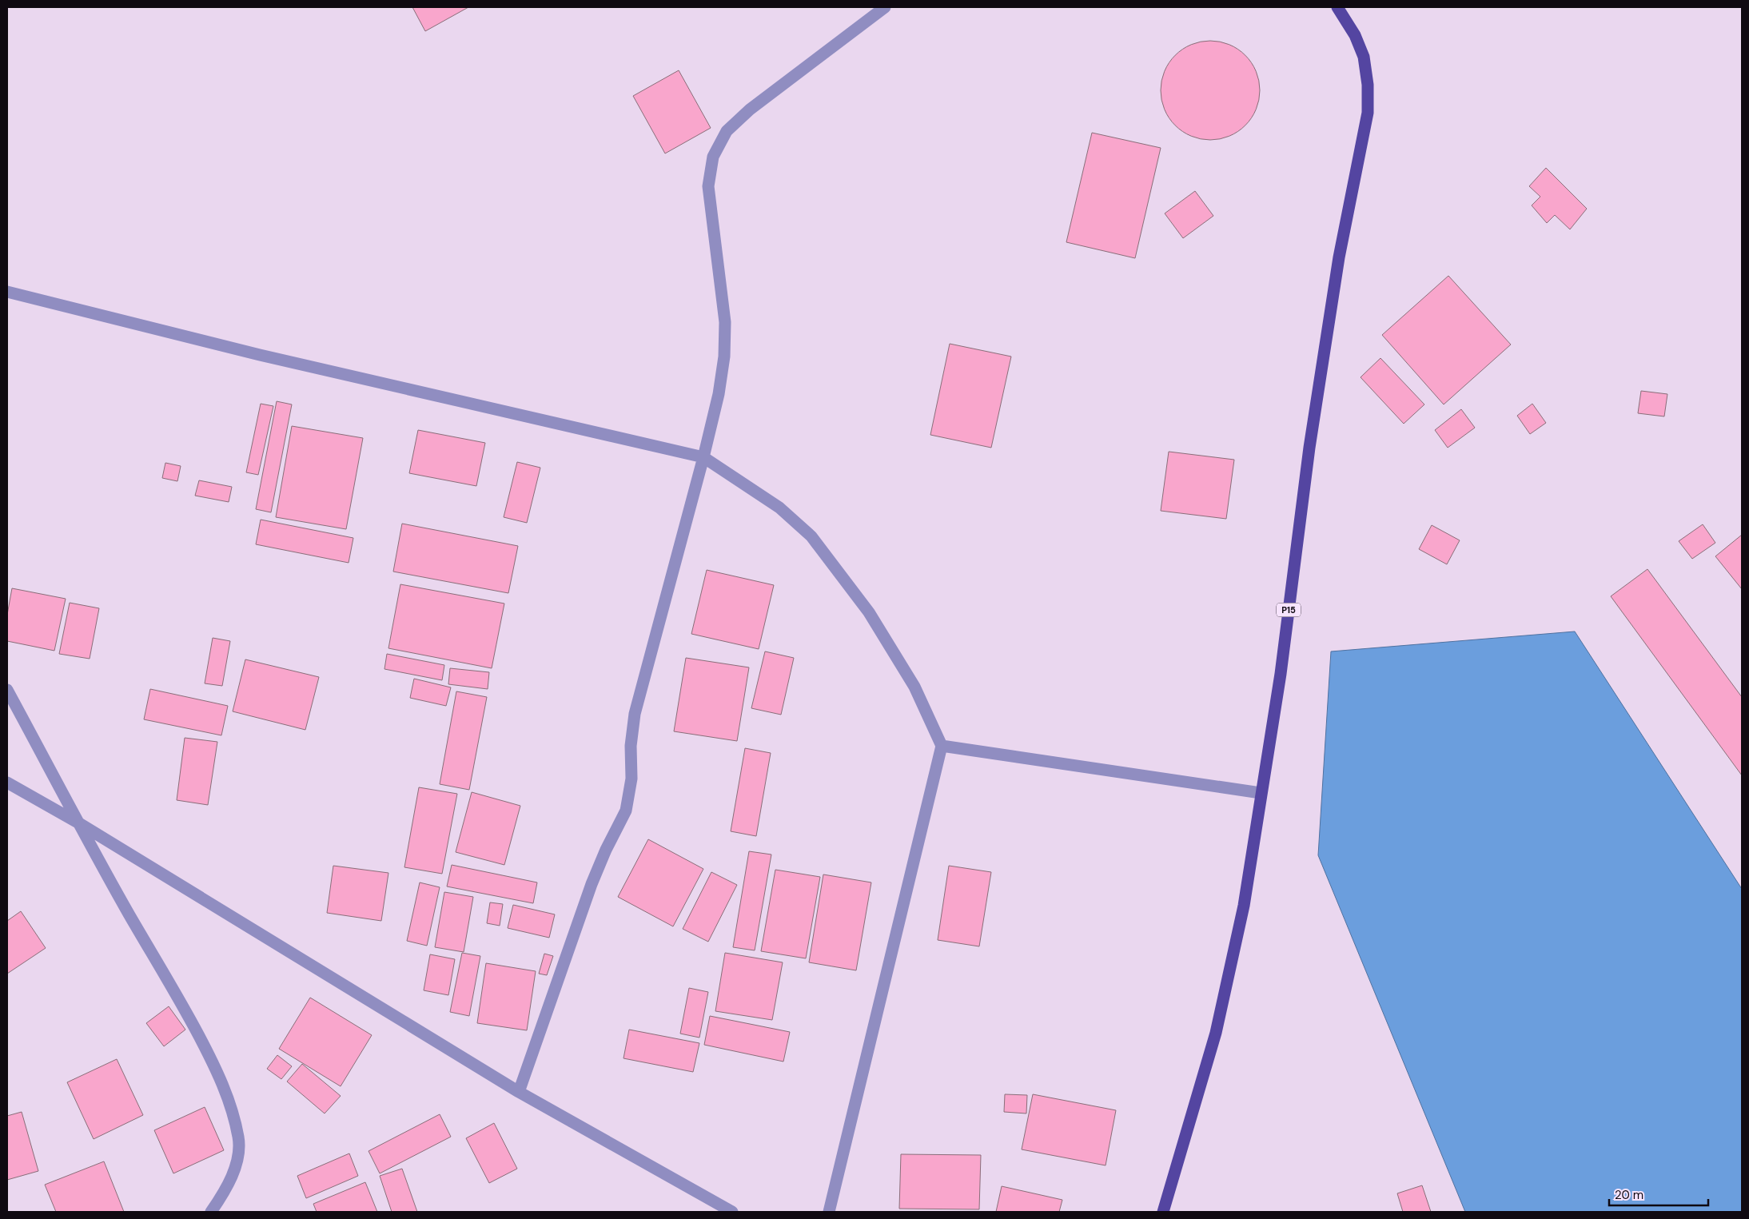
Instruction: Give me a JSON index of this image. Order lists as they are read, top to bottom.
{
  "streets": {
    "main road": ["P15"]
  },
  "scale_bar": "20 m"
}
